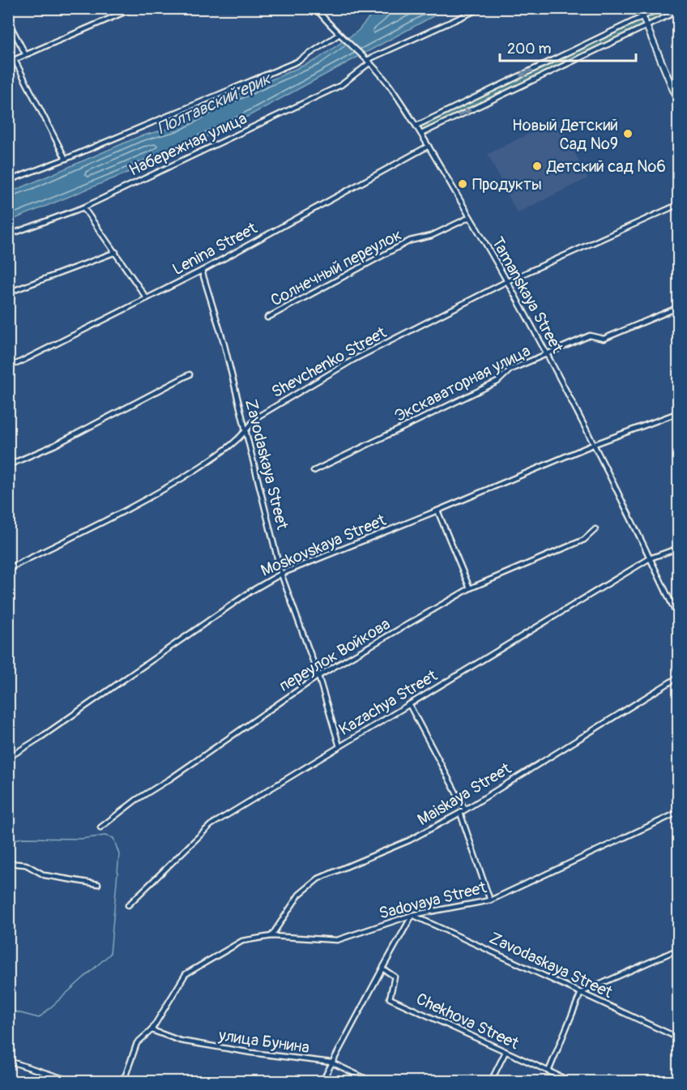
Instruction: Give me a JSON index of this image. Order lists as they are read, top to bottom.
{
  "streets": {
    "street": [
      "Набережная улица",
      "Lenina Street",
      "Солнечный переулок",
      "Tamanskaya Street",
      "Shevchenko Street",
      "Экскаваторная улица",
      "Zavodaskaya Street",
      "Moskovskaya Street",
      "переулок Войкова",
      "Kazachya Street",
      "Maiskaya Street",
      "Sadovaya Street",
      "Chekhova Street",
      "улица Бунина"
    ]
  },
  "crossings": [
    ["Набережная улица", "Tamanskaya Street"],
    ["Lenina Street", "Tamanskaya Street"],
    ["Lenina Street", "Zavodaskaya Street"],
    ["Солнечный переулок", "Tamanskaya Street"],
    ["Tamanskaya Street", "Shevchenko Street"],
    ["Tamanskaya Street", "Экскаваторная улица"],
    ["Tamanskaya Street", "Moskovskaya Street"],
    ["Tamanskaya Street", "Kazachya Street"],
    ["Shevchenko Street", "Zavodaskaya Street"],
    ["Zavodaskaya Street", "Moskovskaya Street"],
    ["Zavodaskaya Street", "переулок Войкова"],
    ["Zavodaskaya Street", "Kazachya Street"],
    ["Zavodaskaya Street", "Sadovaya Street"],
    ["Maiskaya Street", "Sadovaya Street"],
    ["Sadovaya Street", "улица Бунина"]
  ],
  "water": ["Полтавский ерик"],
  "places": ["Новый Детский Сад №9", "Детский сад №6", "Продукты"],
  "scale_bar": "200 m"
}
